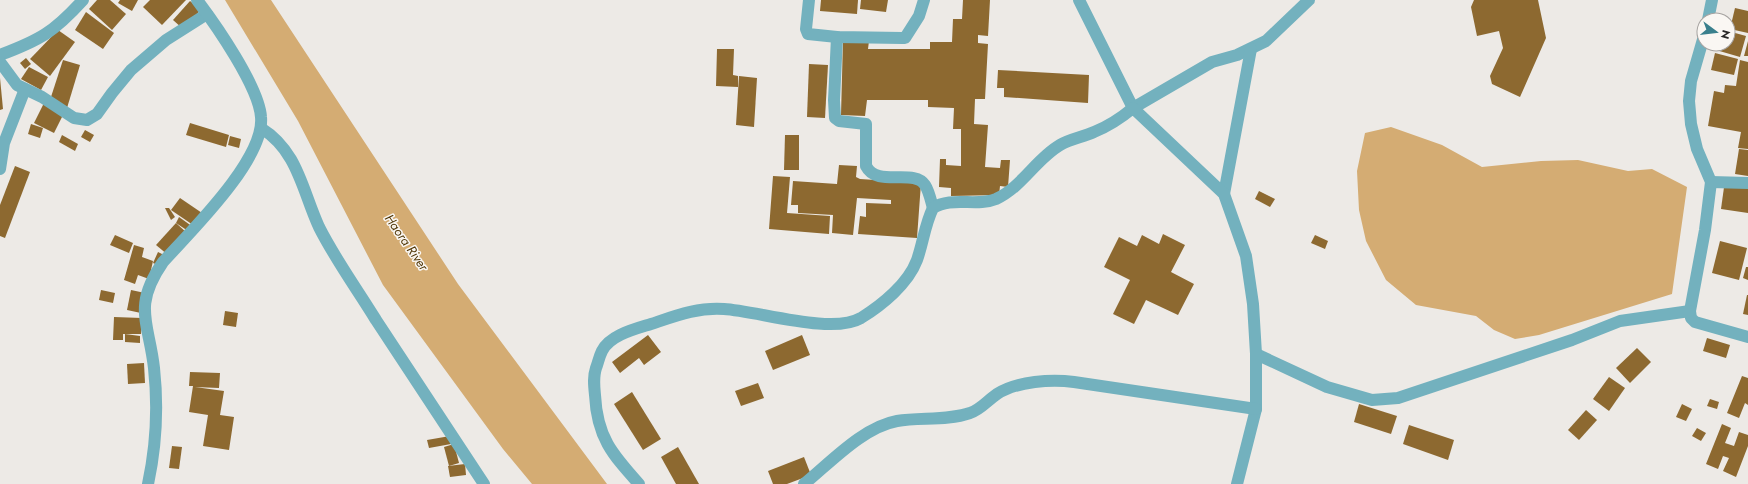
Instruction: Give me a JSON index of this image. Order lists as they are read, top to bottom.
{
  "water": ["Haora River"],
  "north": "right"
}
